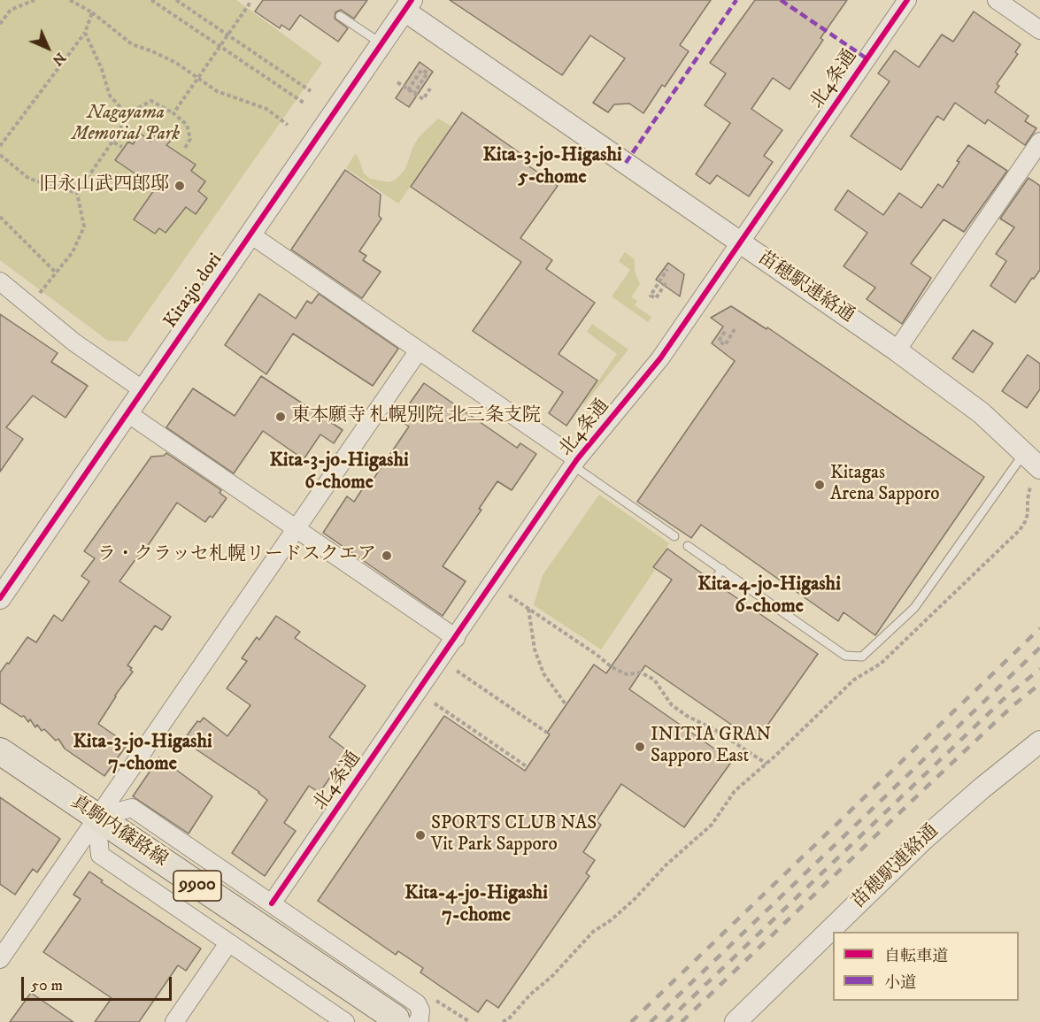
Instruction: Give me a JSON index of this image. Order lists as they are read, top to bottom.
{
  "streets": {
    "main road": ["真駒内篠路線", "9900"],
    "street": ["北4条通", "苗穂駅連絡通", "Kita3jo dori"]
  },
  "crossings": [
    ["北4条通", "苗穂駅連絡通"],
    ["苗穂駅連絡通", "Kita3jo dori"]
  ],
  "districts": [
    "Kita-3-jo-Higashi 5-chome",
    "Kita-3-jo-Higashi 6-chome",
    "Kita-4-jo-Higashi 6-chome",
    "Kita-3-jo-Higashi 7-chome",
    "Kita-4-jo-Higashi 7-chome"
  ],
  "parks": ["Nagayama Memorial Park"],
  "places": [
    "旧永山武四郎邸",
    "東本願寺 札幌別院 北三条支院",
    "Kitagas Arena Sapporo",
    "ラ・クラッセ札幌リードスクエア",
    "INITIA GRAN Sapporo East",
    "SPORTS CLUB NAS Vit Park Sapporo"
  ],
  "legend": ["自転車道", "小道"],
  "scale_bar": "50 m",
  "north": "bottom right"
}
